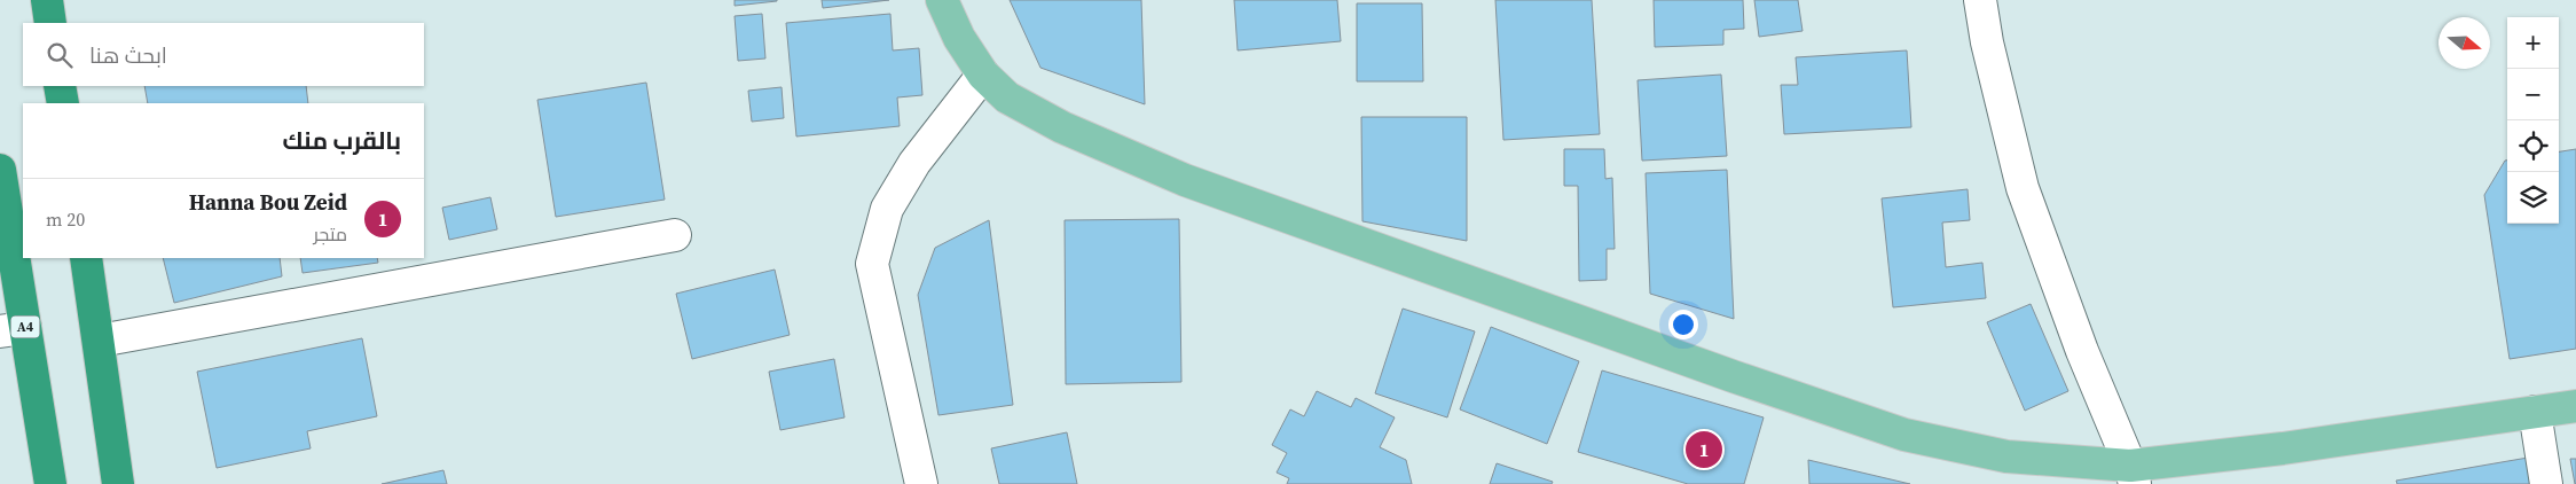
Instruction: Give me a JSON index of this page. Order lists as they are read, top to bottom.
{
  "streets": {
    "highway": ["A4"]
  },
  "north": "right",
  "page": {
    "map_buttons": ["+", "−"],
    "search": "ابحث هنا",
    "heading": "بالقرب منك",
    "list": [
      {
        "mark": "1",
        "name": "Hanna Bou Zeid",
        "note": "متجر",
        "value": "20 m"
      }
    ],
    "pins": "1"
  }
}
